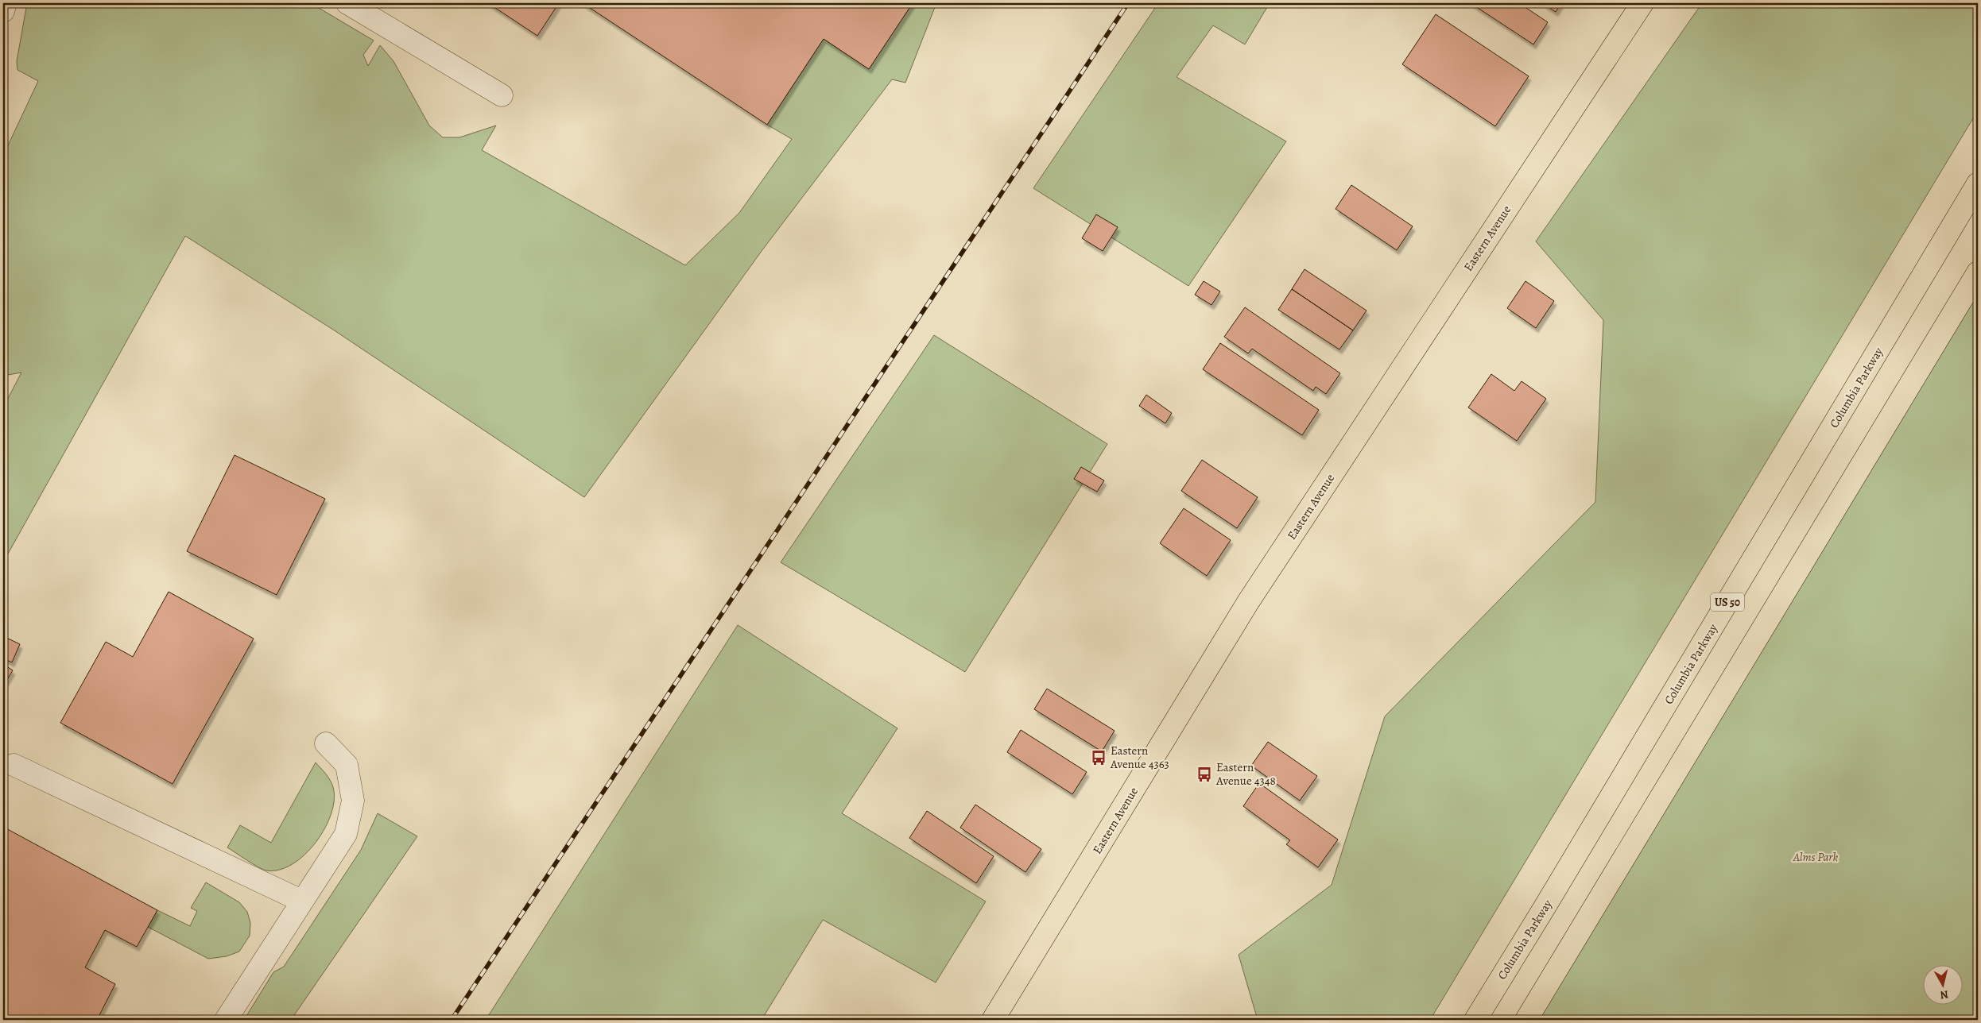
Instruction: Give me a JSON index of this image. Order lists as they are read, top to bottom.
{
  "streets": {
    "main road": ["Eastern Avenue", "Columbia Parkway", "US 50"]
  },
  "parks": ["Alms Park"],
  "places": {
    "bus stop": ["Eastern Avenue 4363", "Eastern Avenue 4348"]
  },
  "north": "bottom"
}
